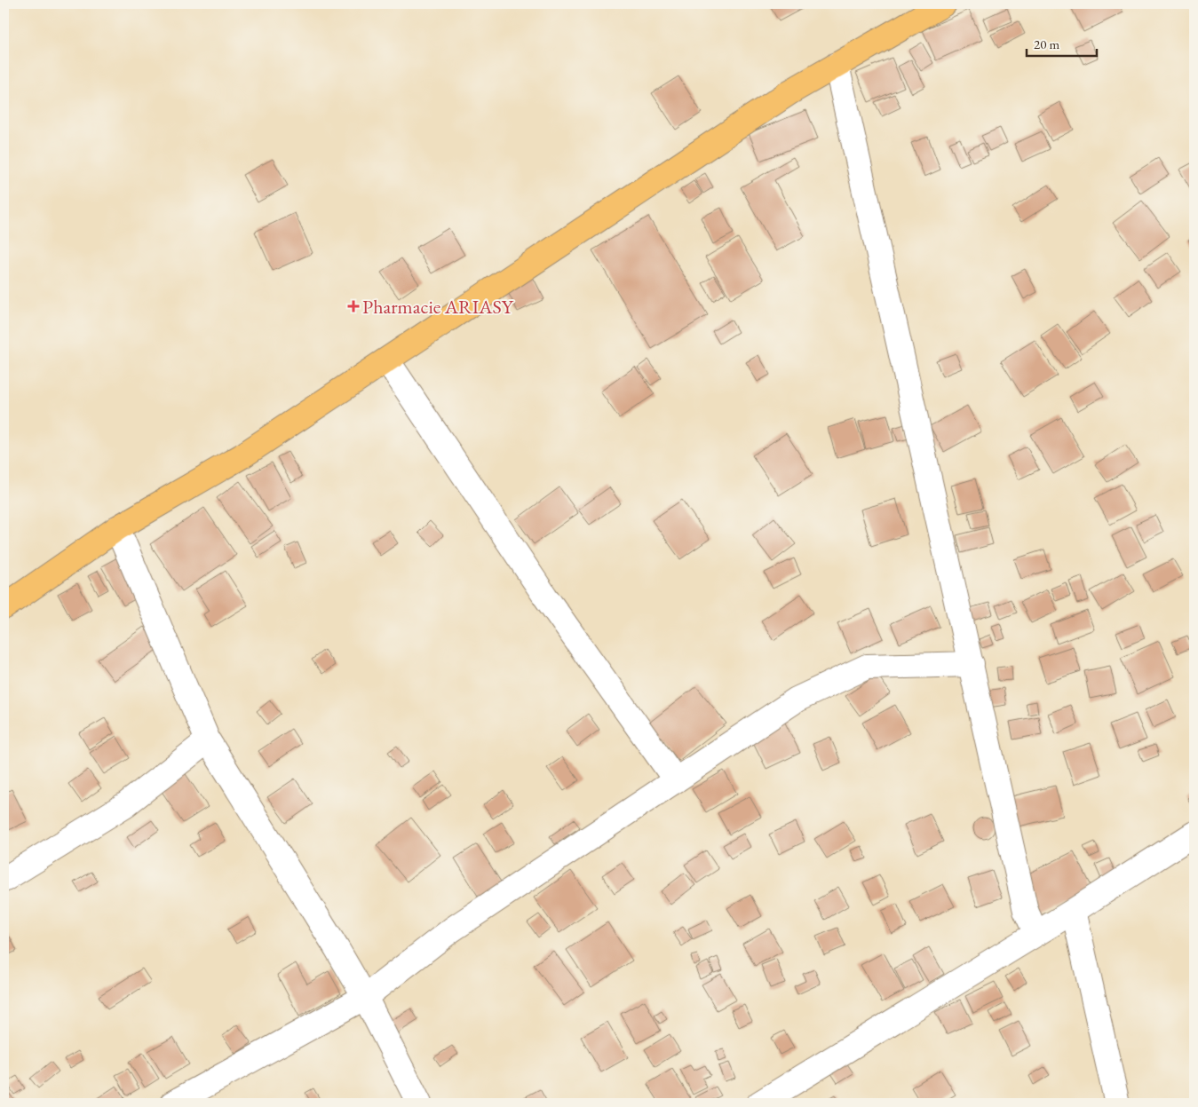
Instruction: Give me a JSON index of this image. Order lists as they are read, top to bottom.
{
  "places": {
    "health": ["Pharmacie ARIASY"]
  },
  "scale_bar": "20 m"
}
